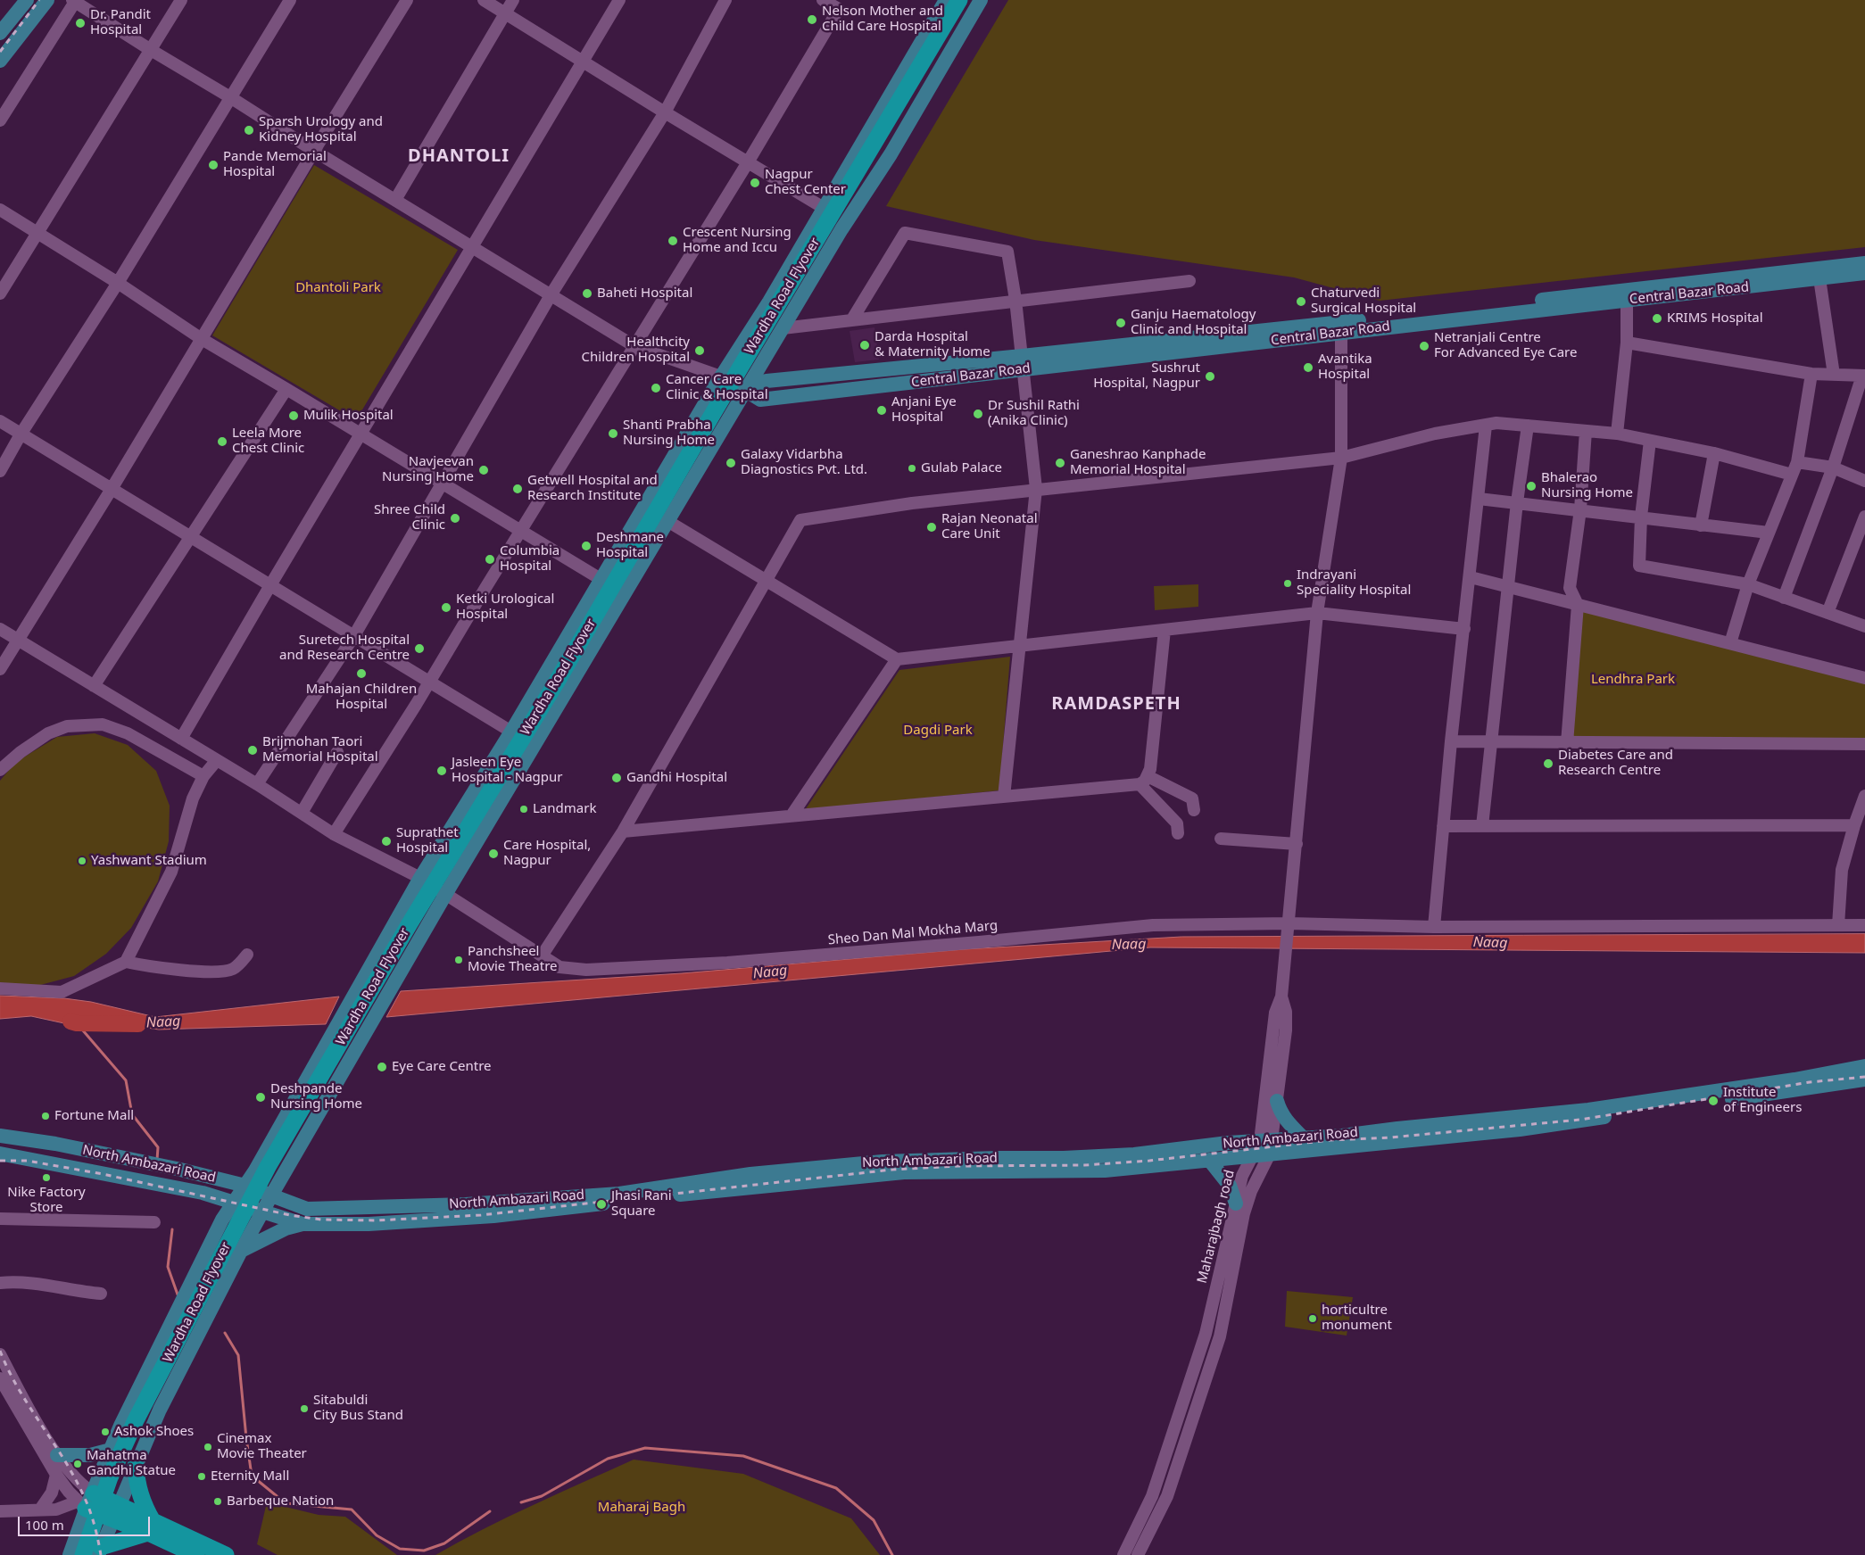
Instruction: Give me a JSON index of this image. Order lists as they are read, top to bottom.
{
  "streets": {
    "highway": ["Wardha Road Flyover"],
    "main road": ["Central Bazar Road", "North Ambazari Road"],
    "street": ["Sheo Dan Mal Mokha Marg", "Maharajbagh road"]
  },
  "crossings": [
    ["North Ambazari Road", "Maharajbagh road"]
  ],
  "districts": ["DHANTOLI", "RAMDASPETH"],
  "water": ["Naag"],
  "parks": [
    "Dhantoli Park",
    "Lendhra Park",
    "Dagdi Park",
    "Maharaj Bagh"
  ],
  "places": [
    "Nelson Mother and Child Care Hospital",
    "Dr. Pandit Hospital",
    "Sparsh Urology and Kidney Hospital",
    "Pande Memorial Hospital",
    "Nagpur Chest Center",
    "Crescent Nursing Home and Iccu",
    "Baheti Hospital",
    "Chaturvedi Surgical Hospital",
    "KRIMS Hospital",
    "Ganju Haematology Clinic and Hospital",
    "Darda Hospital & Maternity Home",
    "Netranjali Centre For Advanced Eye Care",
    "Healthcity Children Hospital",
    "Avantika Hospital",
    "Sushrut Hospital, Nagpur",
    "Cancer Care Clinic & Hospital",
    "Anjani Eye Hospital",
    "Dr Sushil Rathi (Anika Clinic)",
    "Mulik Hospital",
    "Shanti Prabha Nursing Home",
    "Leela More Chest Clinic",
    "Galaxy Vidarbha Diagnostics Pvt. Ltd.",
    "Ganeshrao Kanphade Memorial Hospital",
    "Gulab Palace",
    "Navjeevan Nursing Home",
    "Bhalerao Nursing Home",
    "Getwell Hospital and Research Institute",
    "Shree Child Clinic",
    "Rajan Neonatal Care Unit",
    "Deshmane Hospital",
    "Columbia Hospital",
    "Indrayani Speciality Hospital",
    "Ketki Urological Hospital",
    "Suretech Hospital and Research Centre",
    "Mahajan Children Hospital",
    "Brijmohan Taori Memorial Hospital",
    "Diabetes Care and Research Centre",
    "Jasleen Eye Hospital - Nagpur",
    "Gandhi Hospital",
    "Landmark",
    "Suprathet Hospital",
    "Care Hospital, Nagpur",
    "Yashwant Stadium",
    "Panchsheel Movie Theatre",
    "Eye Care Centre",
    "Deshpande Nursing Home",
    "Institute of Engineers",
    "Fortune Mall",
    "Nike Factory Store",
    "Jhasi Rani Square",
    "horticultre monument",
    "Sitabuldi City Bus Stand",
    "Ashok Shoes",
    "Cinemax Movie Theater",
    "Mahatma Gandhi Statue",
    "Eternity Mall",
    "Barbeque Nation"
  ],
  "scale_bar": "100 m"
}
